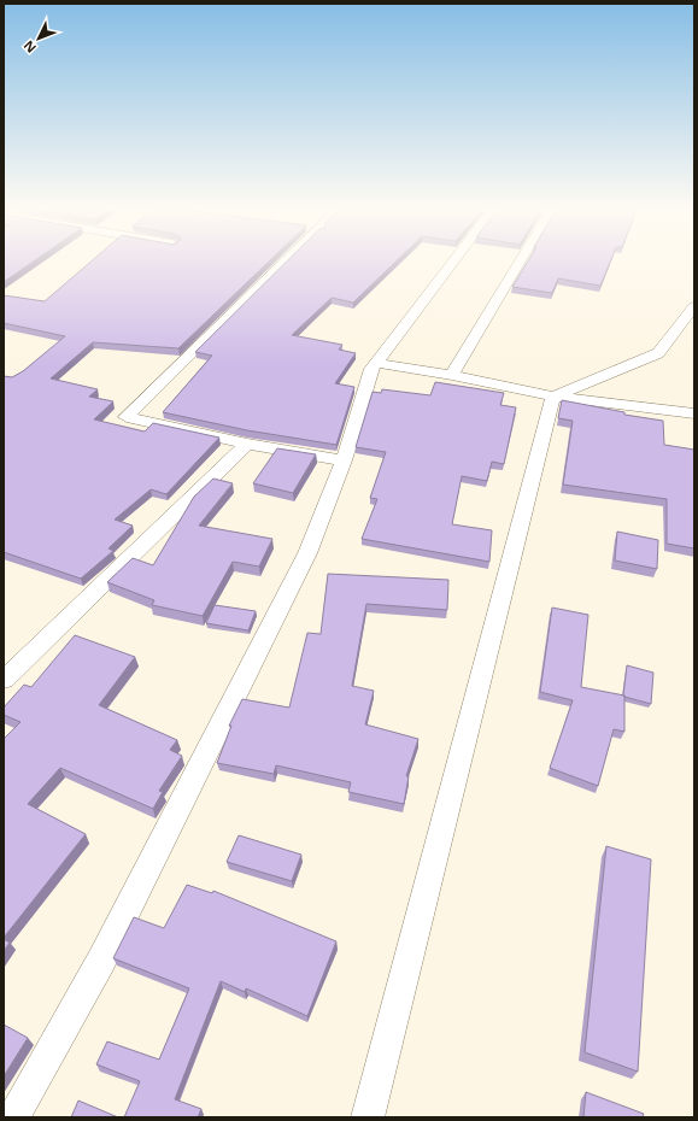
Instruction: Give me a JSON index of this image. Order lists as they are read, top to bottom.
{
  "north": "bottom left"
}
